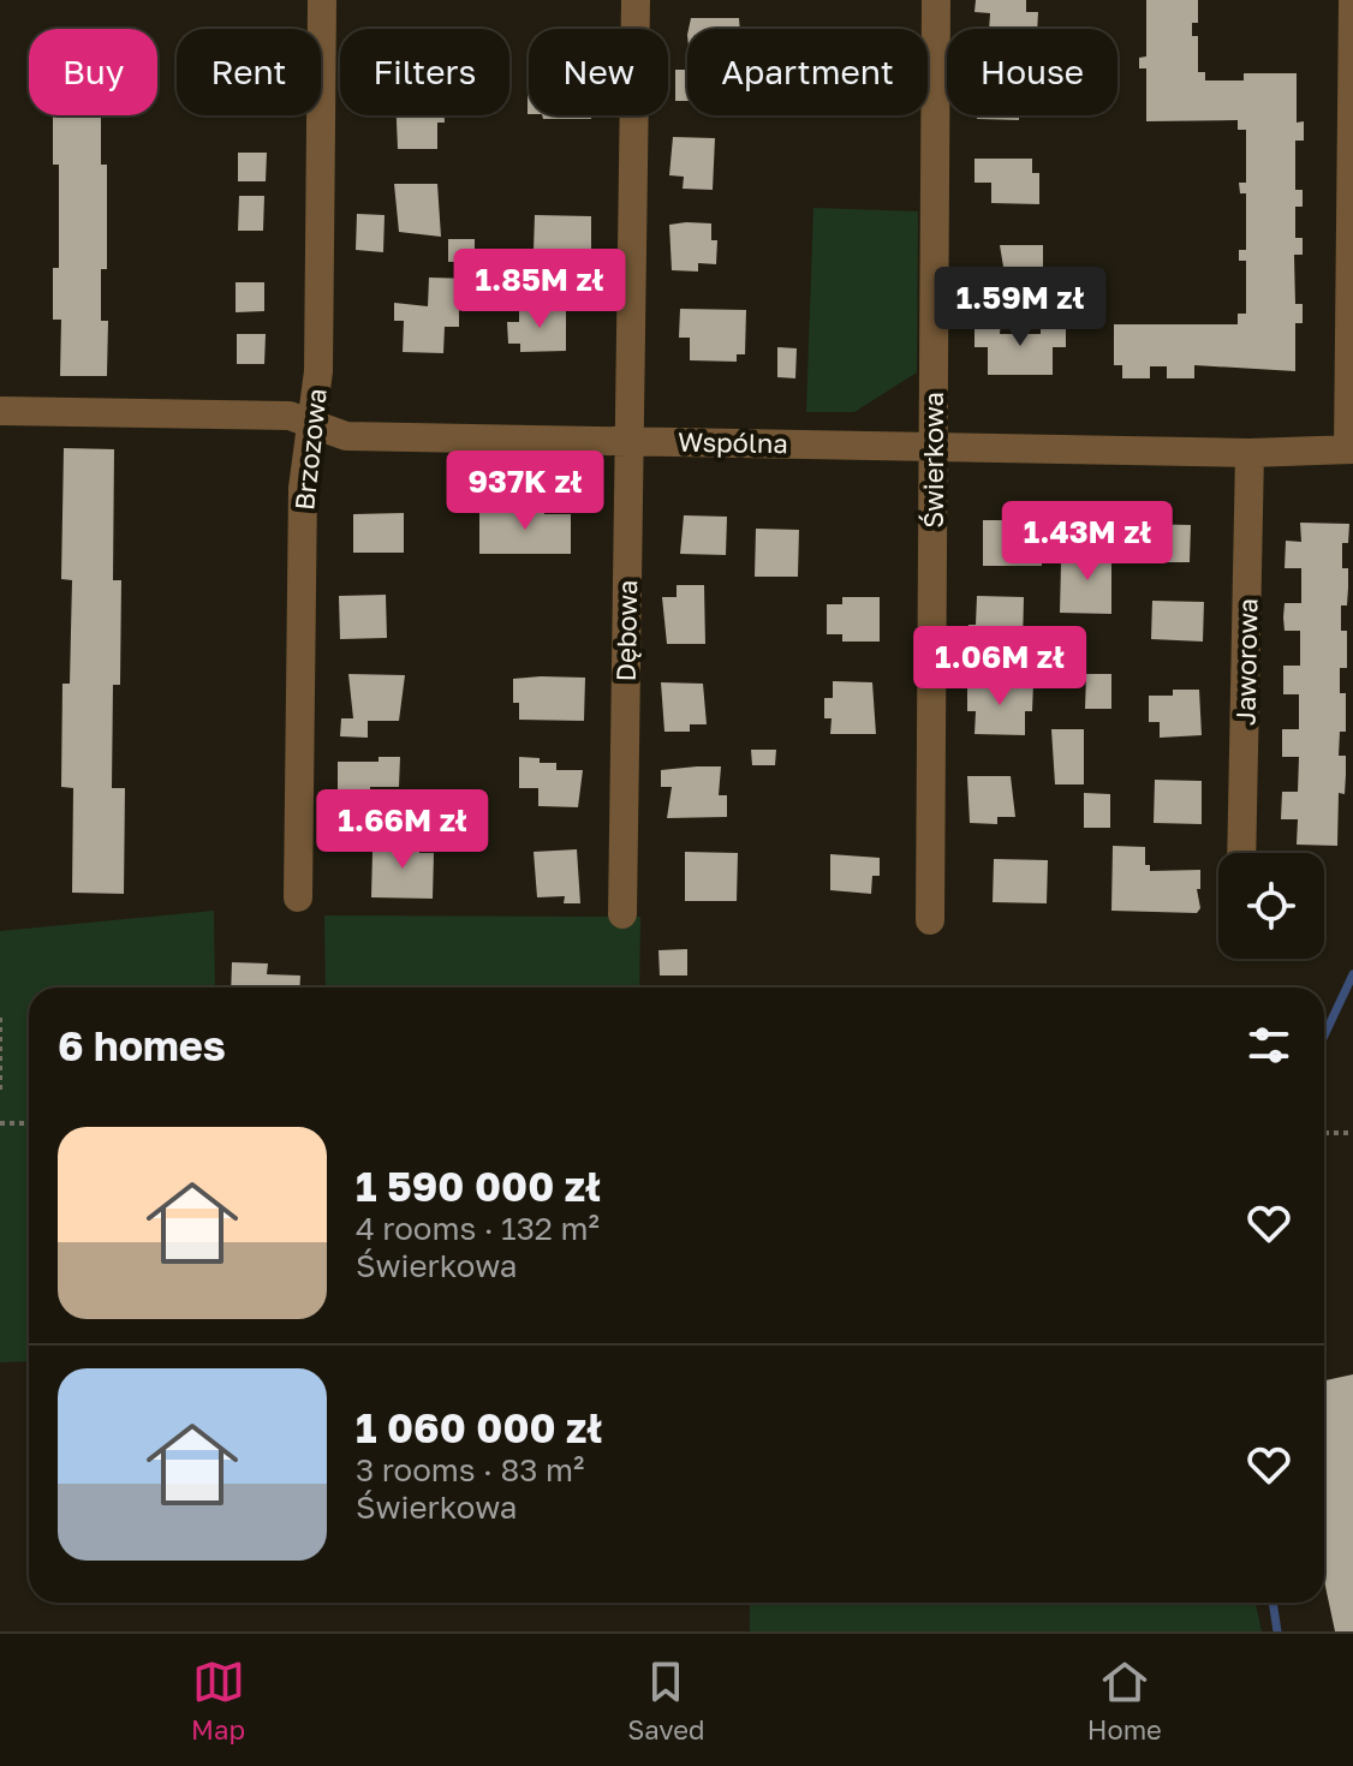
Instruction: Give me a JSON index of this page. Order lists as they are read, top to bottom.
{
  "streets": {
    "street": [
      "Wspólna",
      "Brzozowa",
      "Świerkowa",
      "Dębowa",
      "Jaworowa"
    ]
  },
  "crossings": [
    ["Wspólna", "Brzozowa"],
    ["Wspólna", "Świerkowa"],
    ["Wspólna", "Dębowa"],
    ["Wspólna", "Jaworowa"]
  ],
  "page": {
    "chip": [
      "Buy",
      "Rent",
      "Filters",
      "New",
      "Apartment",
      "House"
    ],
    "price": [
      "1.85M zł",
      "1.59M zł",
      "937K zł",
      "1.43M zł",
      "1.06M zł",
      "1.66M zł"
    ],
    "heading": "6 homes",
    "list": [
      {
        "name": "1 590 000 zł",
        "note": "4 rooms · 132 m² · Świerkowa"
      },
      {
        "name": "1 060 000 zł",
        "note": "3 rooms · 83 m² · Świerkowa"
      }
    ],
    "tabs": ["Map", "Saved", "Home"]
  }
}
